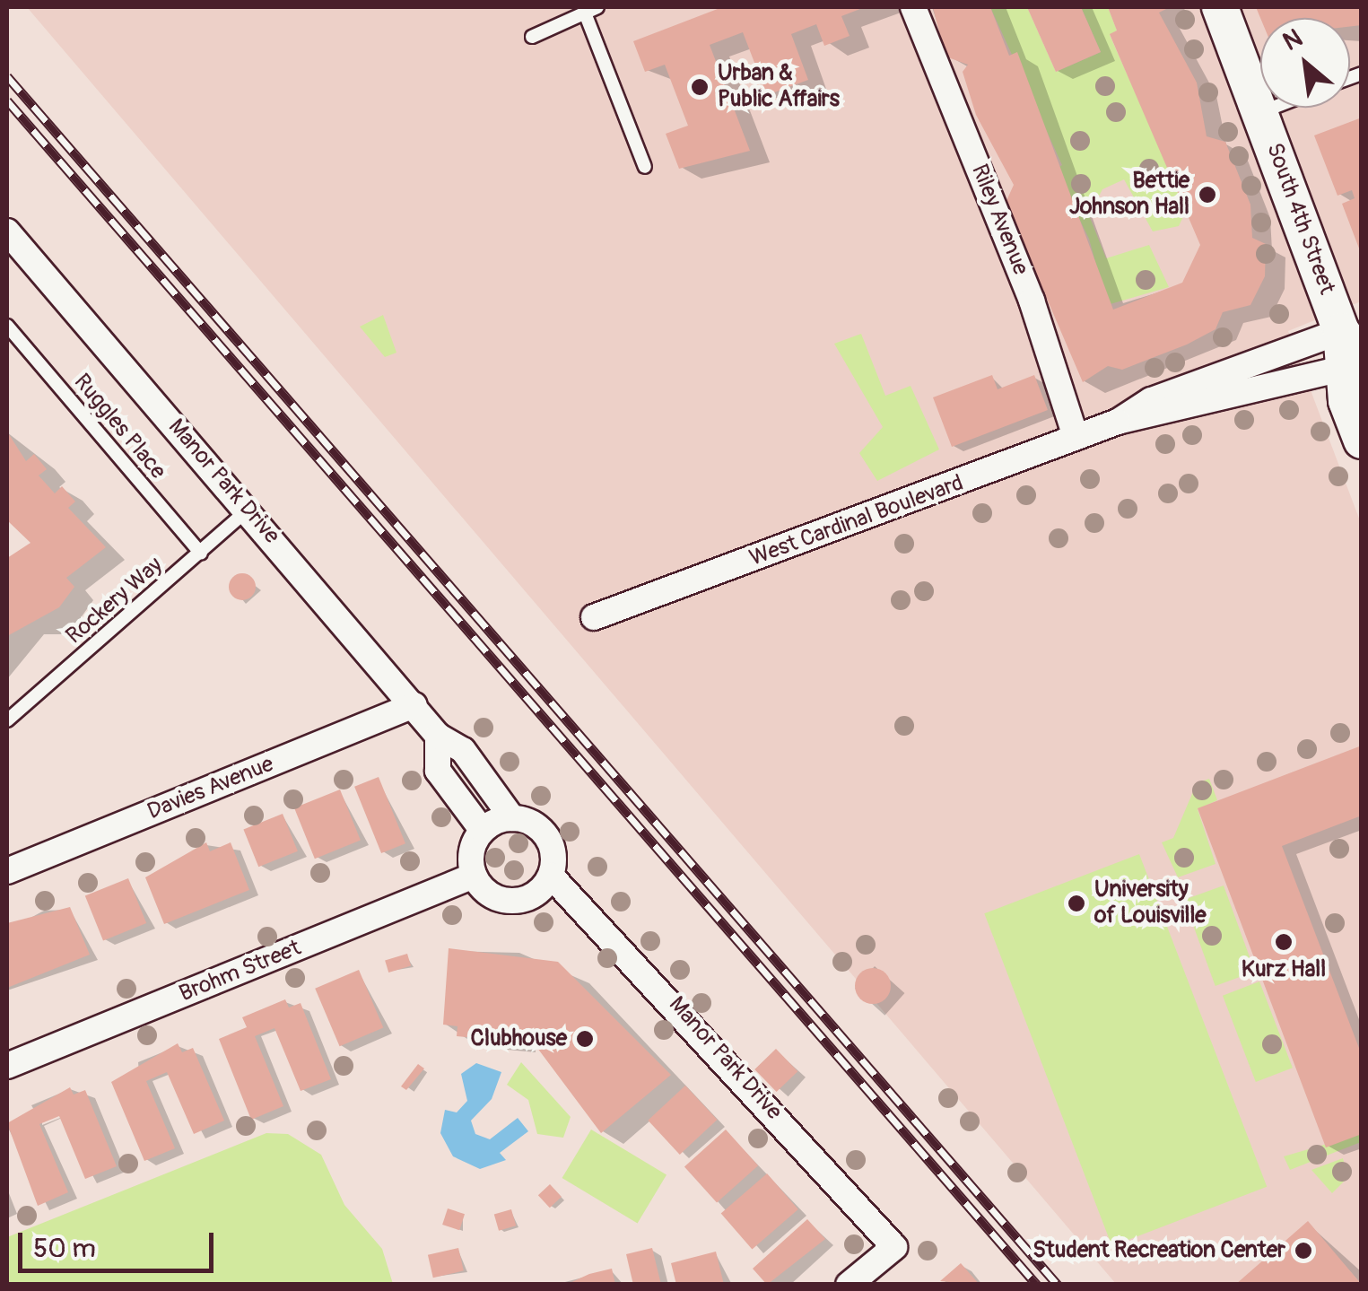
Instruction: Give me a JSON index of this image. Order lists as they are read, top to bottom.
{
  "streets": {
    "main road": ["South 4th Street"],
    "street": [
      "Riley Avenue",
      "Manor Park Drive",
      "West Cardinal Boulevard",
      "Davies Avenue",
      "Brohm Street"
    ],
    "lane": ["Ruggles Place", "Rockery Way"]
  },
  "crossings": [
    ["South 4th Street", "West Cardinal Boulevard"],
    ["Riley Avenue", "West Cardinal Boulevard"],
    ["Ruggles Place", "Rockery Way"],
    ["Manor Park Drive", "Rockery Way"],
    ["Manor Park Drive", "Davies Avenue"],
    ["Manor Park Drive", "Brohm Street"]
  ],
  "places": [
    "Urban & Public Affairs",
    "Bettie Johnson Hall",
    "University of Louisville",
    "Kurz Hall",
    "Clubhouse",
    "Student Recreation Center"
  ],
  "scale_bar": "50 m",
  "north": "top left"
}
